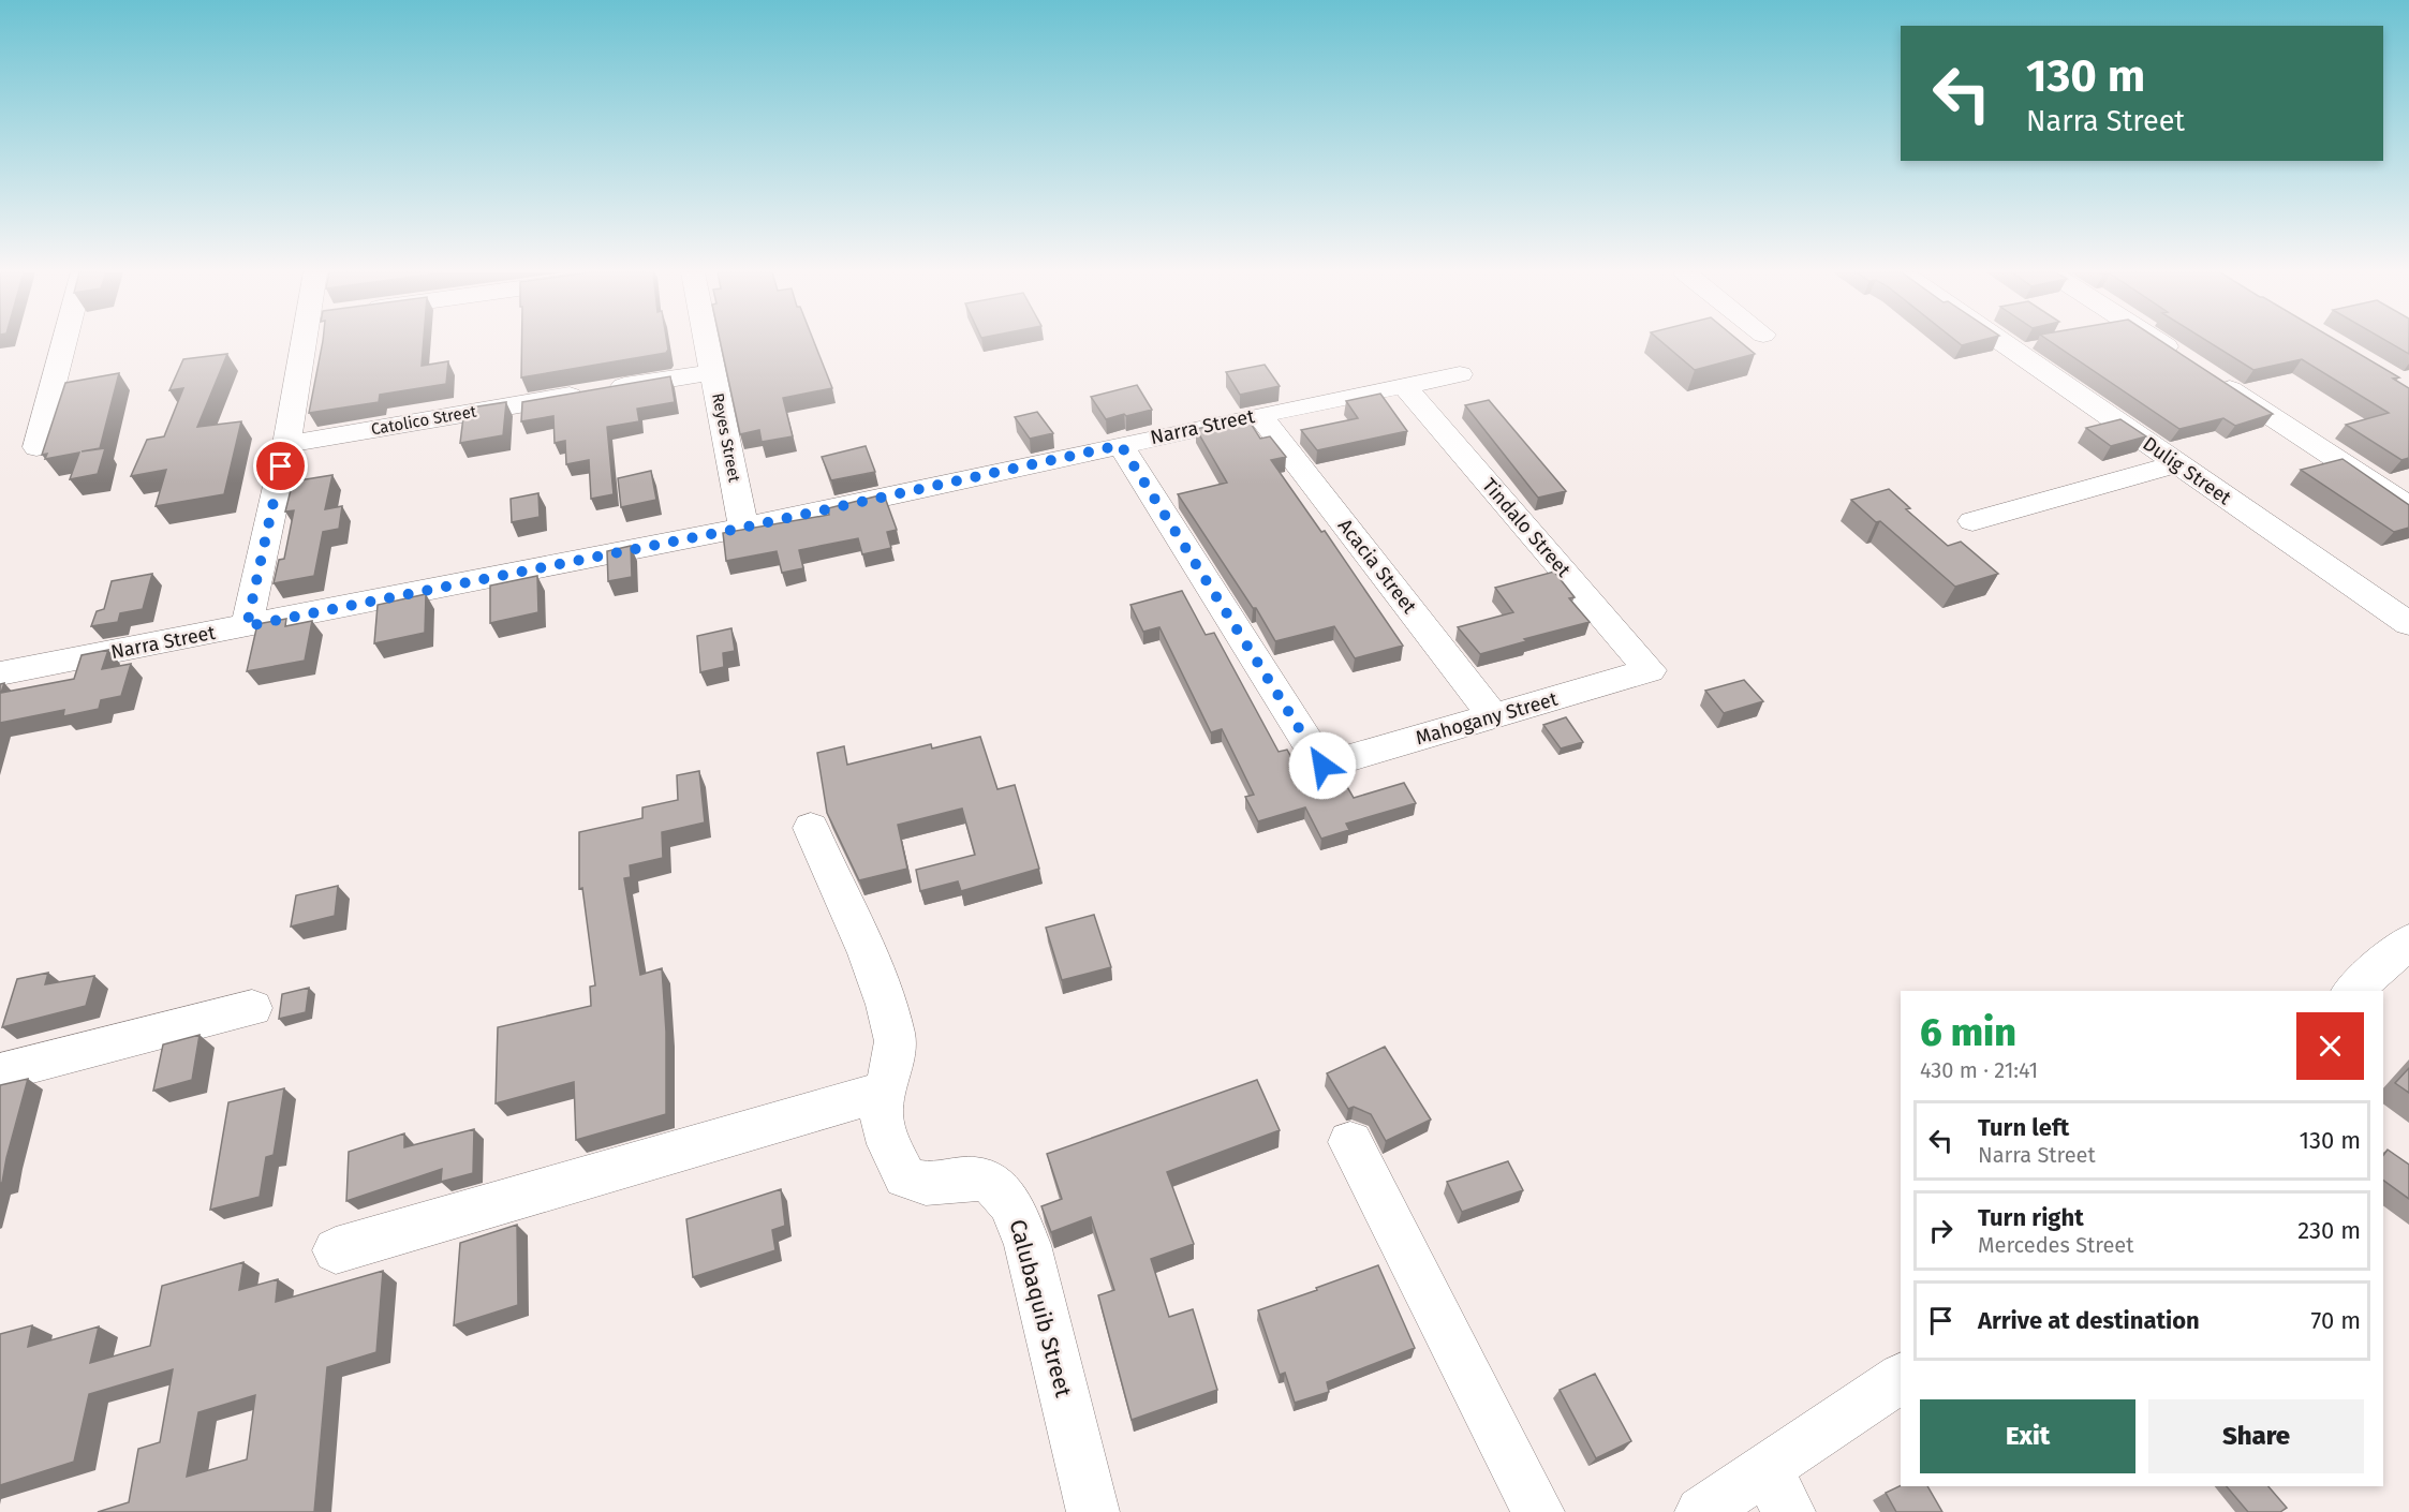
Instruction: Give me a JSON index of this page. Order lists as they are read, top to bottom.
{
  "streets": {
    "street": [
      "Catolico Street",
      "Narra Street",
      "Reyes Street",
      "Dulig Street",
      "Tindalo Street",
      "Acacia Street",
      "Mahogany Street",
      "Calubaquib Street"
    ]
  },
  "crossings": [
    ["Catolico Street", "Reyes Street"],
    ["Narra Street", "Reyes Street"],
    ["Narra Street", "Tindalo Street"],
    ["Narra Street", "Acacia Street"],
    ["Narra Street", "Mahogany Street"],
    ["Tindalo Street", "Mahogany Street"],
    ["Acacia Street", "Mahogany Street"]
  ],
  "page": {
    "turn": ["130 m", "Narra Street"],
    "heading": ["6 min", "430 m · 21:41"],
    "list": [
      {
        "name": "Turn left",
        "note": "Narra Street",
        "value": "130 m"
      },
      {
        "name": "Turn right",
        "note": "Mercedes Street",
        "value": "230 m"
      },
      {
        "name": "Arrive at destination",
        "value": "70 m"
      }
    ],
    "buttons": ["Exit", "Share"]
  }
}
